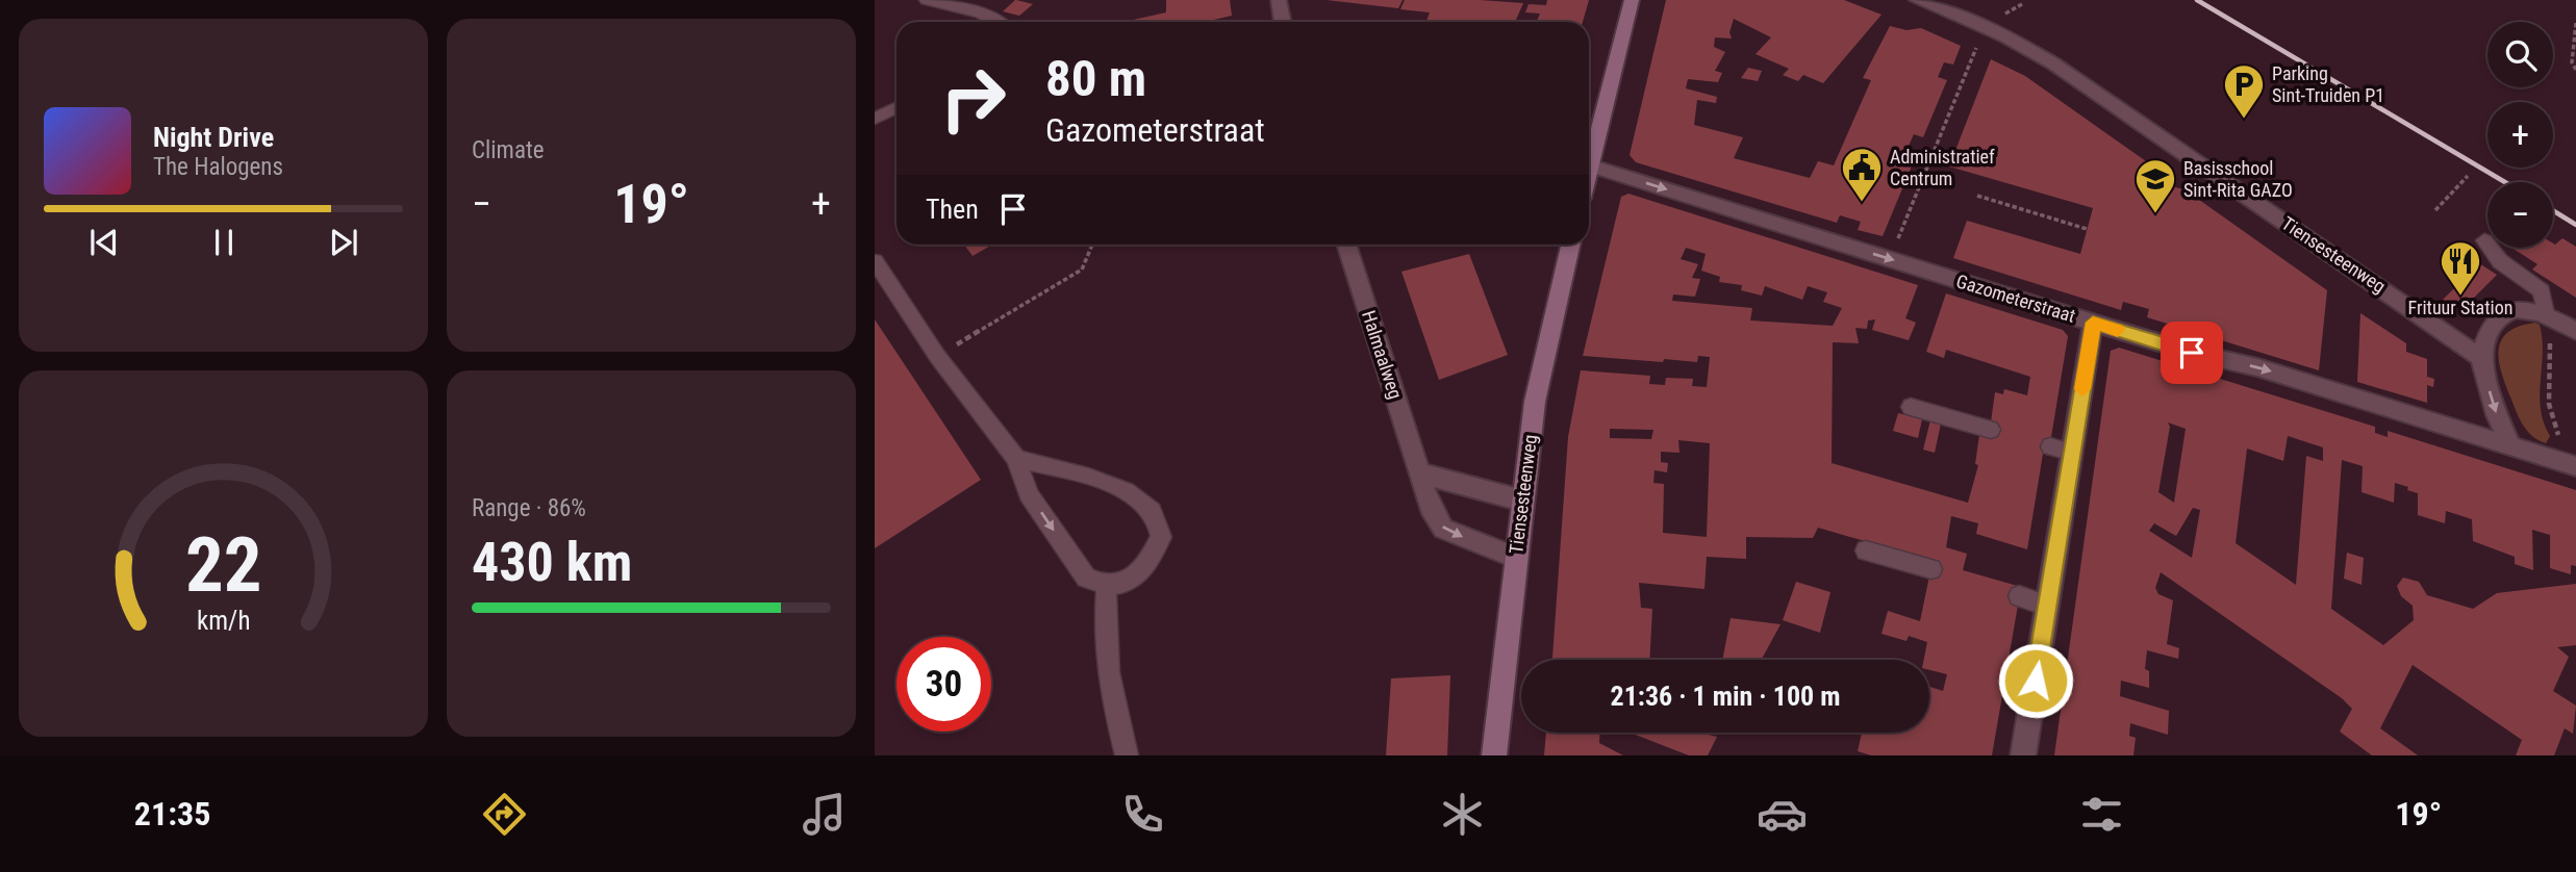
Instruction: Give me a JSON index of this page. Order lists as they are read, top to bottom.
{
  "streets": {
    "main road": ["Tiensesteenweg"],
    "street": ["Gazometerstraat", "Halmaalweg"]
  },
  "crossings": [
    ["Tiensesteenweg", "Halmaalweg"]
  ],
  "one_way": ["Gazometerstraat"],
  "places": {
    "parking": ["Parking Sint-Truiden P1"],
    "public building": ["Administratief Centrum"],
    "school or university": ["Basisschool Sint-Rita GAZO"],
    "restaurant": ["Frituur Station"]
  },
  "page": {
    "tile": [
      "Climate",
      ["Range · 86%", "430 km"]
    ],
    "map_buttons": ["+", "−"],
    "turn": ["80 m", "Gazometerstraat"],
    "song": ["Night Drive", "The Halogens"],
    "heat": ["−", "19°", "+"],
    "then": "Then",
    "limit": "30",
    "trip": "21:36 · 1 min · 100 m",
    "tabs": ["21:35", "19°"],
    "gauge": ["22", "km/h"]
  }
}
